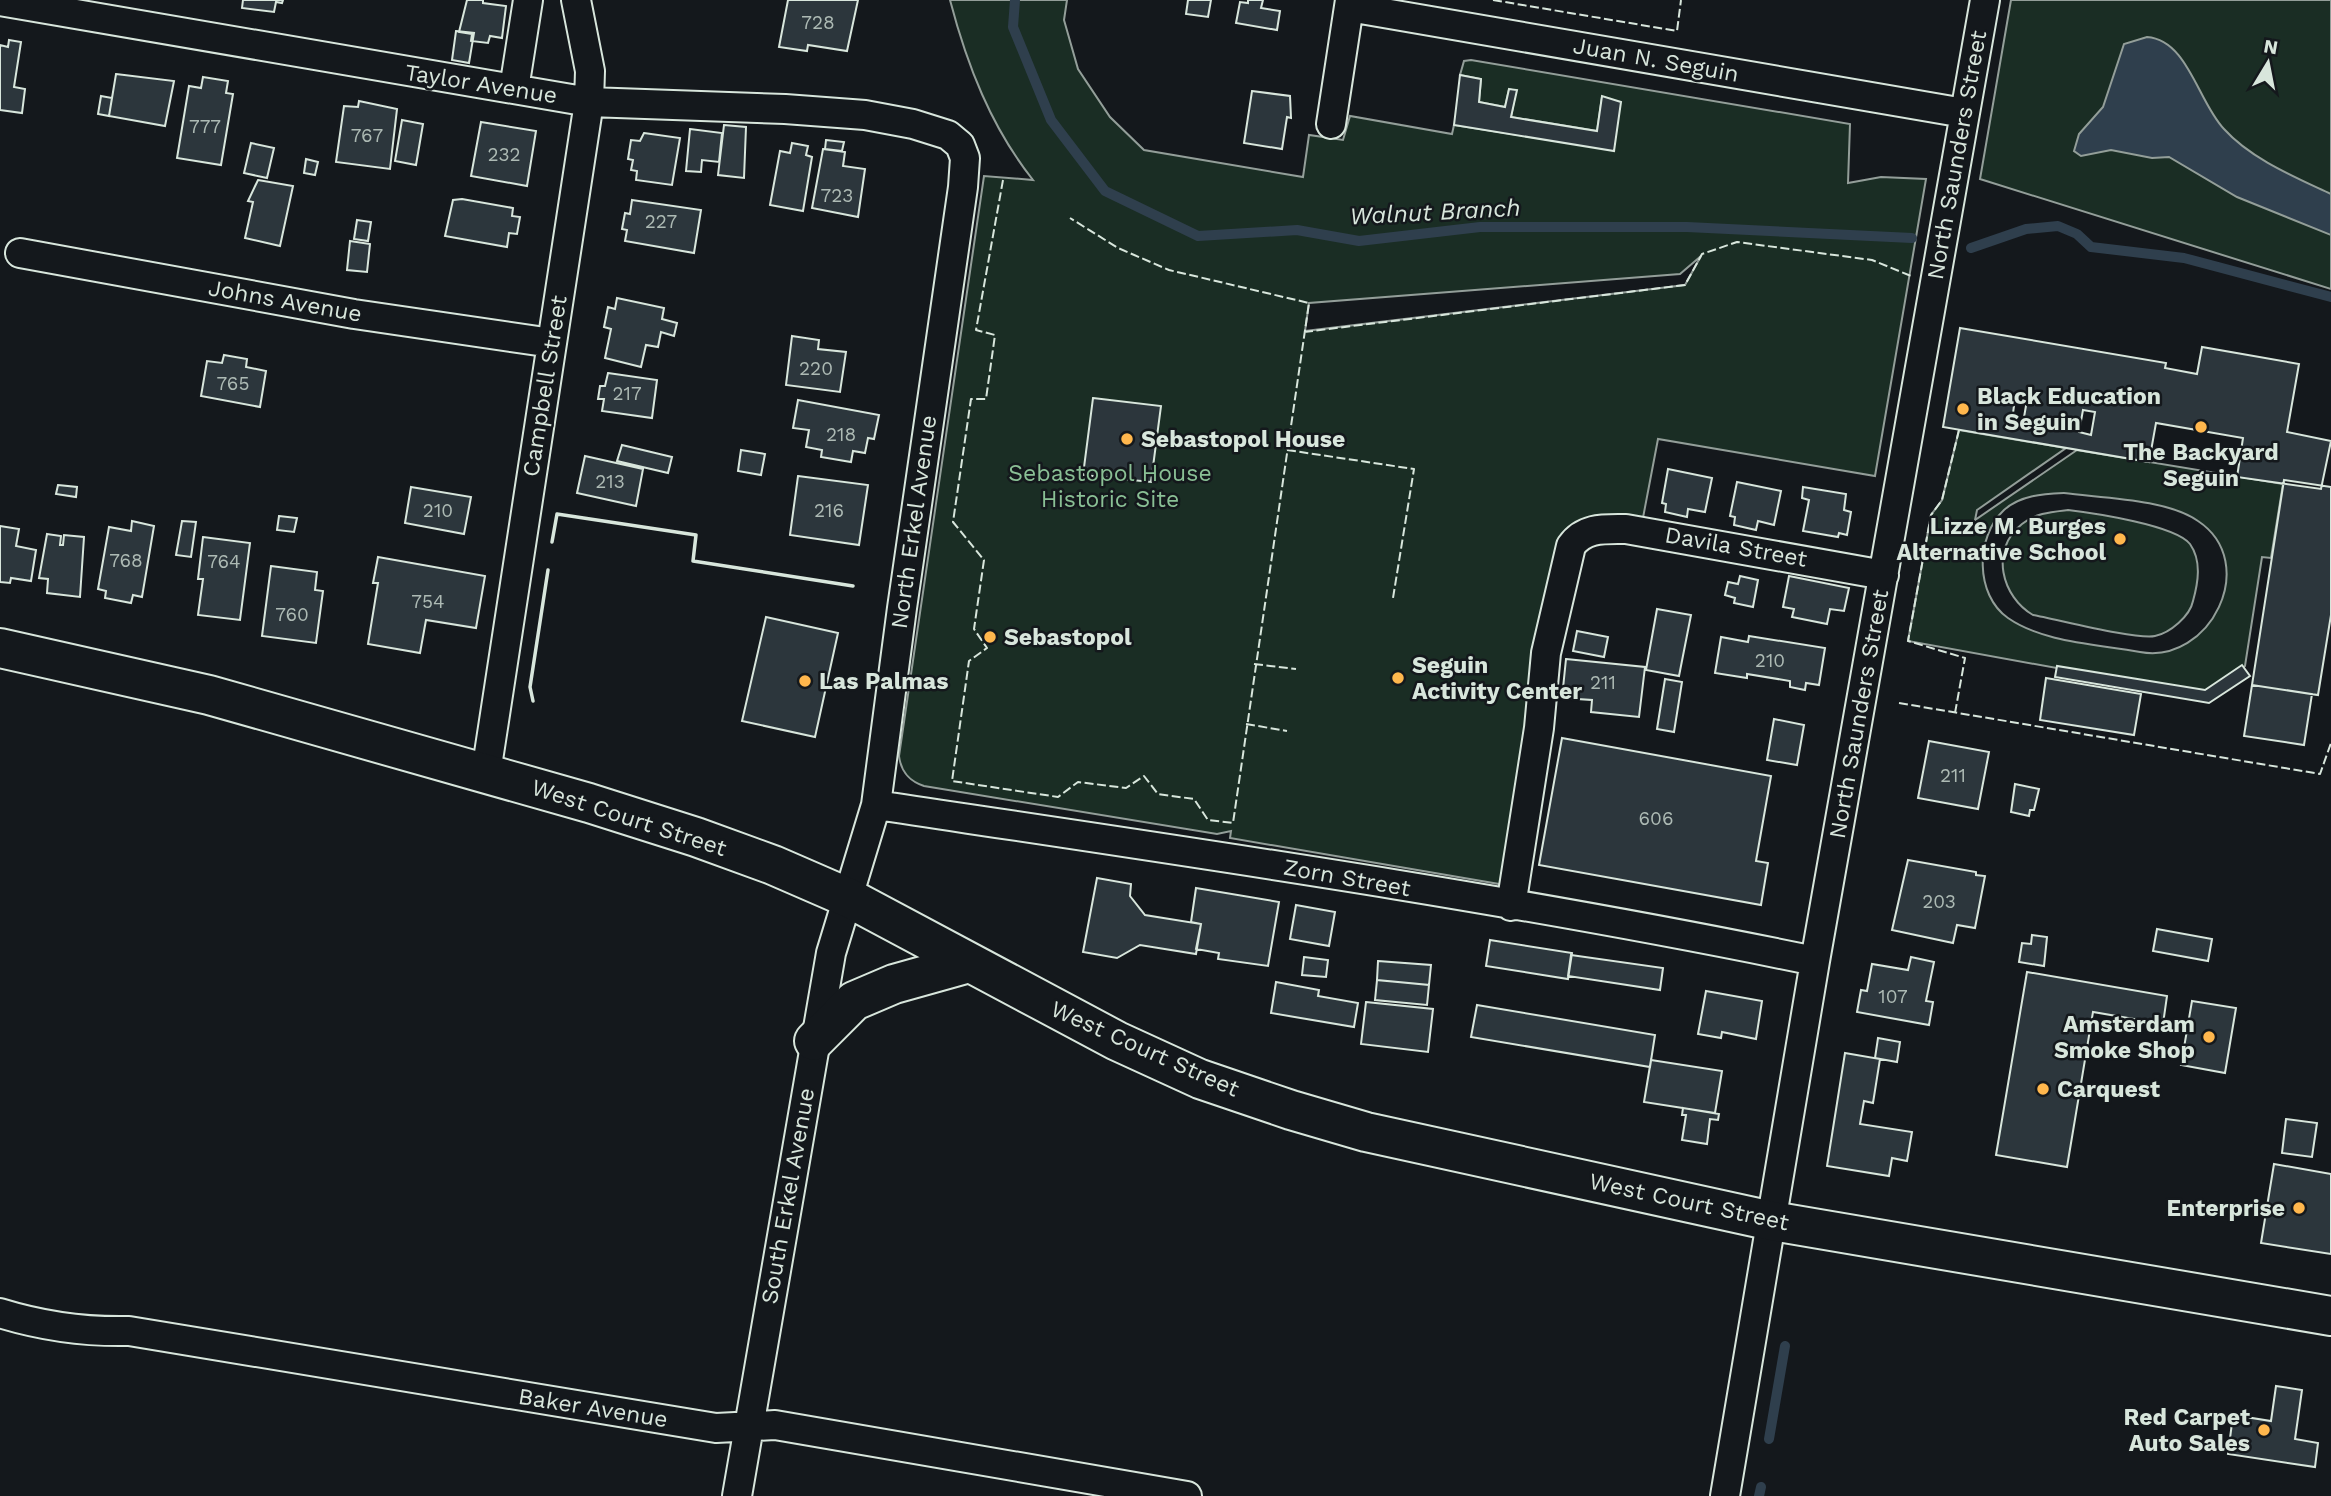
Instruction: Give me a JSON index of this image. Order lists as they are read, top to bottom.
{
  "streets": {
    "main road": ["West Court Street"],
    "street": [
      "Juan N. Seguin",
      "Taylor Avenue",
      "North Saunders Street",
      "Johns Avenue",
      "Campbell Street",
      "North Erkel Avenue",
      "Davila Street",
      "Zorn Street",
      "South Erkel Avenue",
      "Baker Avenue"
    ]
  },
  "crossings": [
    ["Juan N. Seguin", "North Saunders Street"],
    ["Taylor Avenue", "Campbell Street"],
    ["Taylor Avenue", "North Erkel Avenue"],
    ["North Saunders Street", "Davila Street"],
    ["North Saunders Street", "West Court Street"],
    ["North Saunders Street", "Zorn Street"],
    ["Johns Avenue", "Campbell Street"],
    ["Campbell Street", "West Court Street"],
    ["North Erkel Avenue", "West Court Street"],
    ["North Erkel Avenue", "Zorn Street"],
    ["North Erkel Avenue", "South Erkel Avenue"],
    ["Davila Street", "Zorn Street"],
    ["West Court Street", "South Erkel Avenue"],
    ["South Erkel Avenue", "Baker Avenue"]
  ],
  "water": ["Walnut Branch"],
  "parks": ["Sebastopol House Historic Site"],
  "places": [
    "Black Education in Seguin",
    "The Backyard Seguin",
    "Sebastopol House",
    "Lizze M. Burges Alternative School",
    "Sebastopol",
    "Seguin Activity Center",
    "Las Palmas",
    "Amsterdam Smoke Shop",
    "Carquest",
    "Enterprise",
    "Red Carpet Auto Sales"
  ],
  "house_numbers": [
    "728",
    "777",
    "767",
    "232",
    "723",
    "227",
    "220",
    "765",
    "217",
    "218",
    "213",
    "210",
    "216",
    "768",
    "764",
    "754",
    "760",
    "210",
    "211",
    "211",
    "606",
    "203",
    "107"
  ],
  "north": "top"
}
